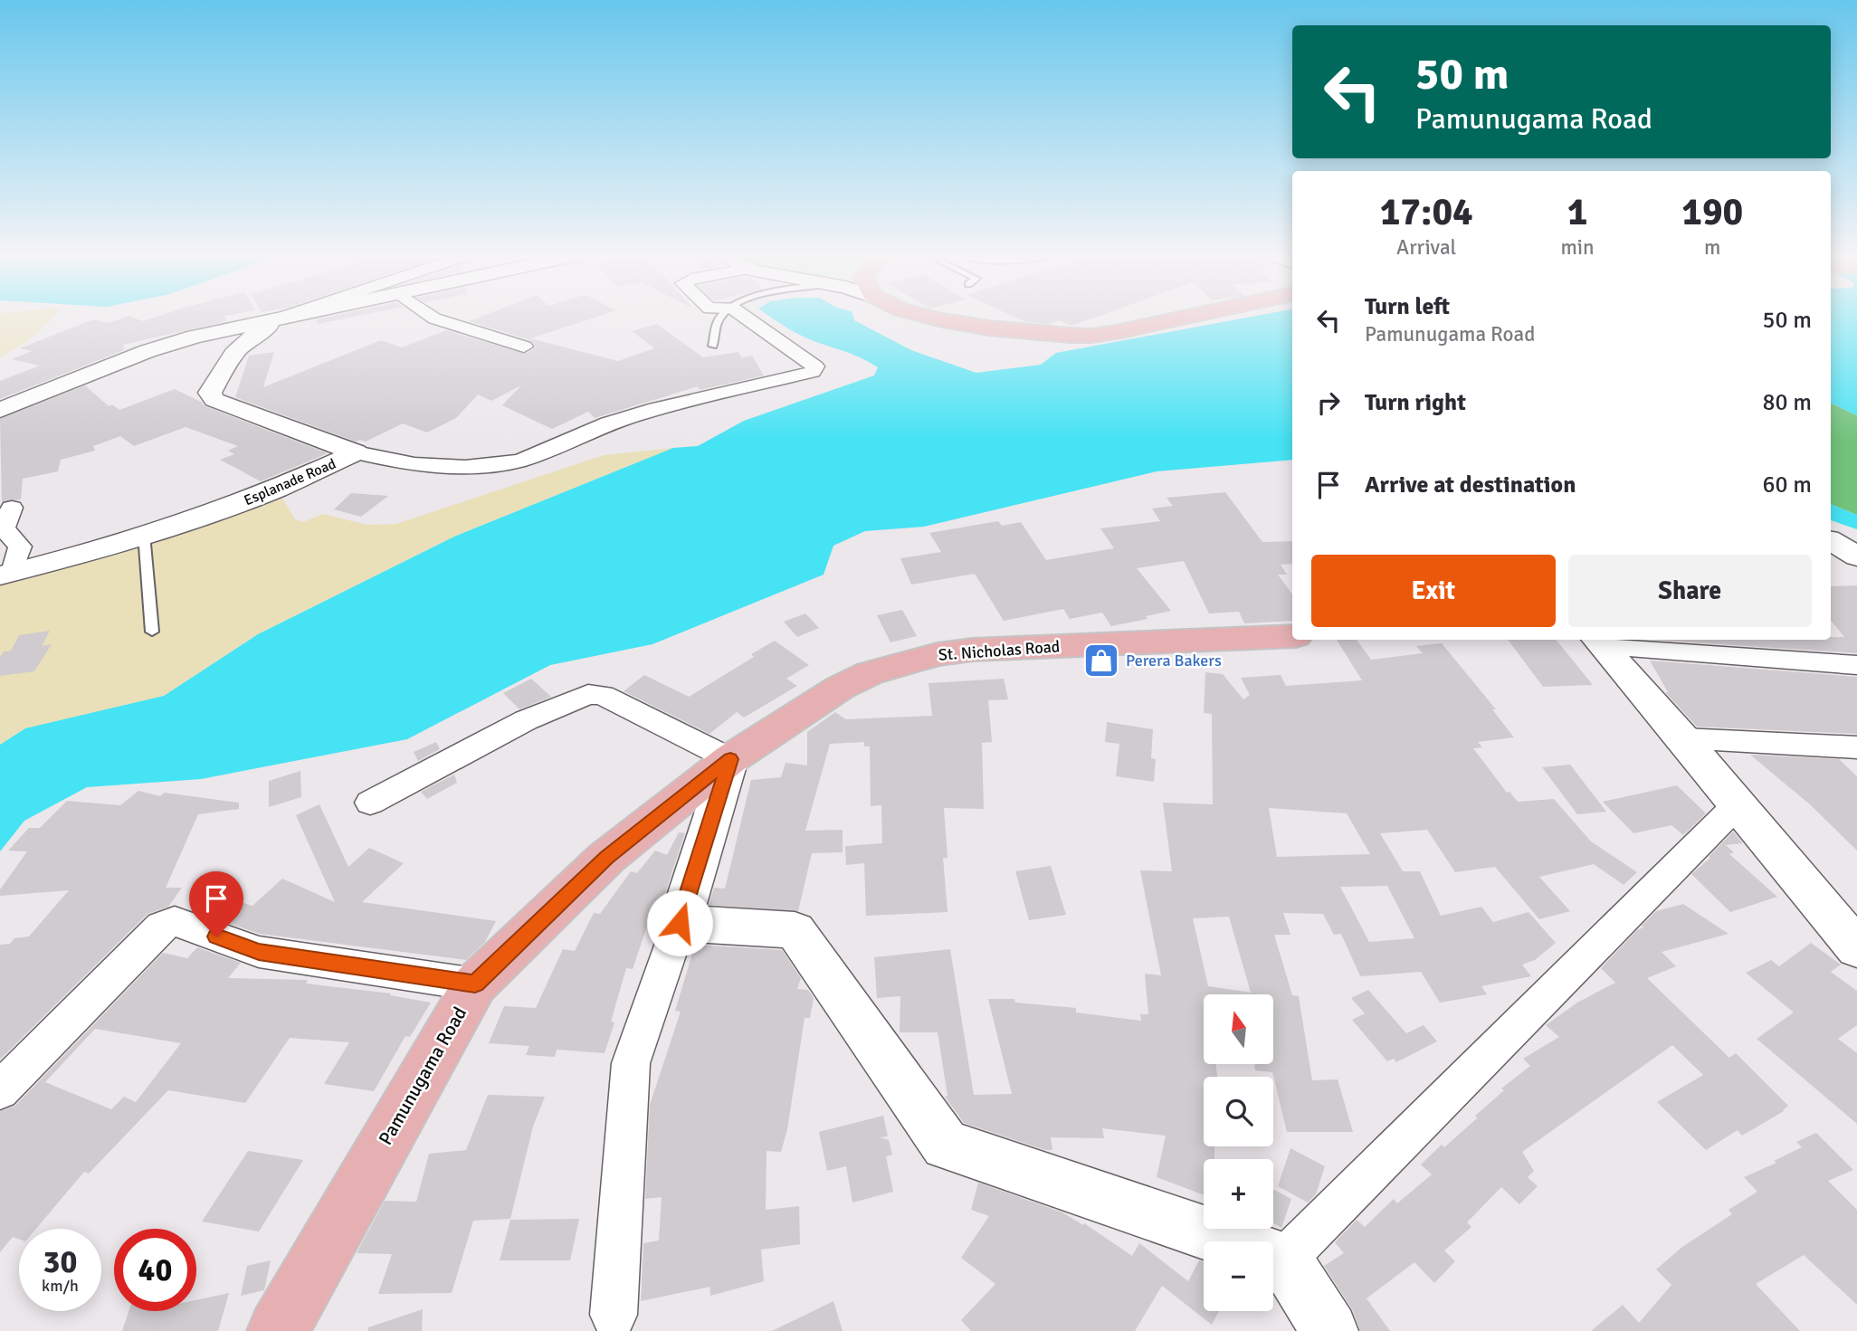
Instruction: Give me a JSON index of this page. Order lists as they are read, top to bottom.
{
  "streets": {
    "main road": ["St. Nicholas Road", "Pamunugama Road"],
    "street": ["Esplanade Road"]
  },
  "crossings": [
    ["St. Nicholas Road", "Pamunugama Road"]
  ],
  "places": {
    "shop": ["Perera Bakers"]
  },
  "north": "top",
  "page": {
    "turn": ["50 m", "Pamunugama Road"],
    "eta": [
      "17:04",
      "Arrival",
      "1",
      "min",
      "190",
      "m"
    ],
    "list": [
      {
        "name": "Turn left",
        "note": "Pamunugama Road",
        "value": "50 m"
      },
      {
        "name": "Turn right",
        "value": "80 m"
      },
      {
        "name": "Arrive at destination",
        "value": "60 m"
      }
    ],
    "buttons": ["Exit", "Share"],
    "map_buttons": ["+", "−"],
    "speed": "30 km/h",
    "limit": "40"
  }
}
